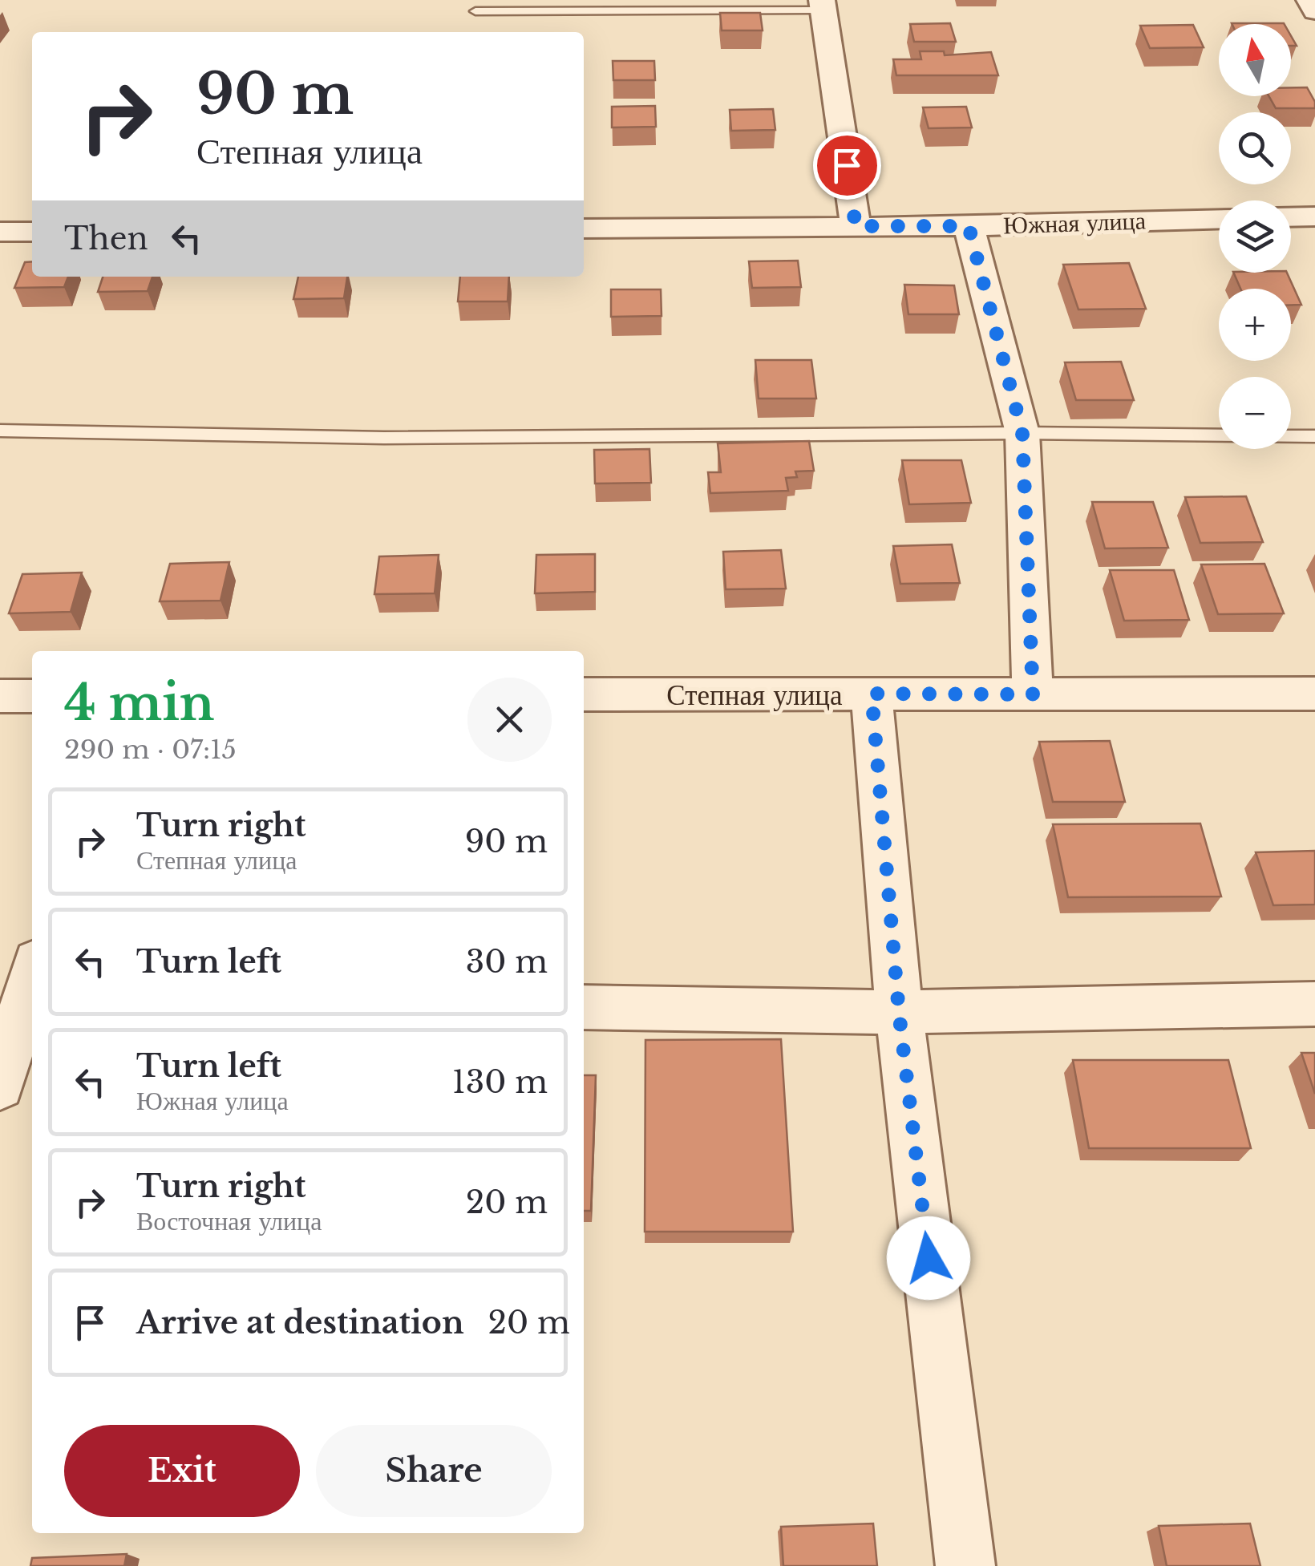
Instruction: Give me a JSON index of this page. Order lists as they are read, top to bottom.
{
  "streets": {
    "street": ["Южная улица", "Степная улица"]
  },
  "north": "top",
  "page": {
    "map_buttons": ["+", "−"],
    "turn": ["90 m", "Степная улица"],
    "then": "Then",
    "heading": ["4 min", "290 m · 07:15"],
    "list": [
      {
        "name": "Turn right",
        "note": "Степная улица",
        "value": "90 m"
      },
      {
        "name": "Turn left",
        "value": "30 m"
      },
      {
        "name": "Turn left",
        "note": "Южная улица",
        "value": "130 m"
      },
      {
        "name": "Turn right",
        "note": "Восточная улица",
        "value": "20 m"
      },
      {
        "name": "Arrive at destination",
        "value": "20 m"
      }
    ],
    "buttons": ["Exit", "Share"]
  }
}
